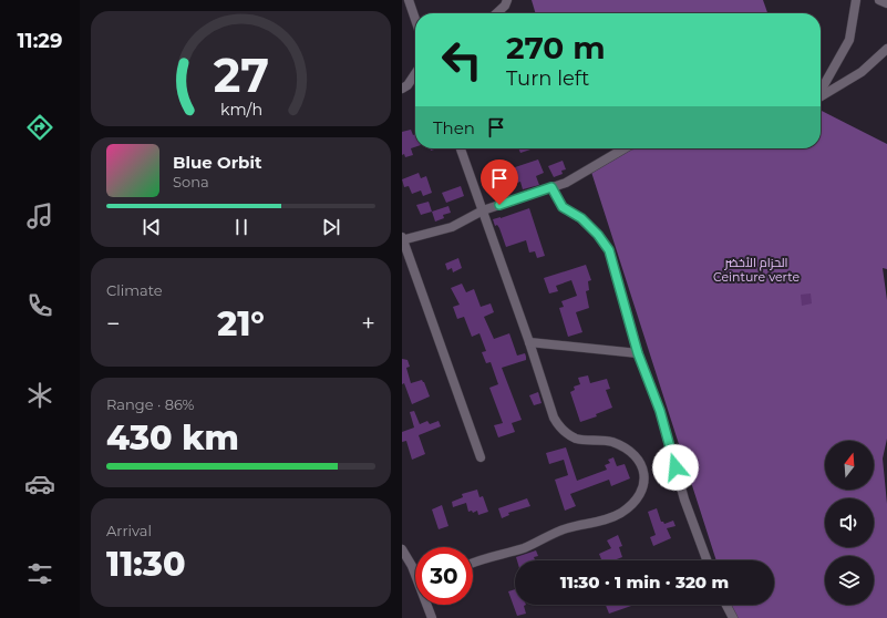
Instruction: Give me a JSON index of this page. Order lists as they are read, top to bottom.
{
  "parks": ["الحزام الأخضر Ceinture verte"],
  "north": "top",
  "page": {
    "tabs": "11:29",
    "turn": ["270 m", "Turn left"],
    "then": "Then",
    "song": ["Blue Orbit", "Sona"],
    "tile": [
      "Climate",
      ["Range · 86%", "430 km"],
      ["Arrival", "11:30"]
    ],
    "heat": ["−", "21°", "+"],
    "limit": "30",
    "trip": "11:30 · 1 min · 320 m",
    "gauge": ["27", "km/h"]
  }
}
